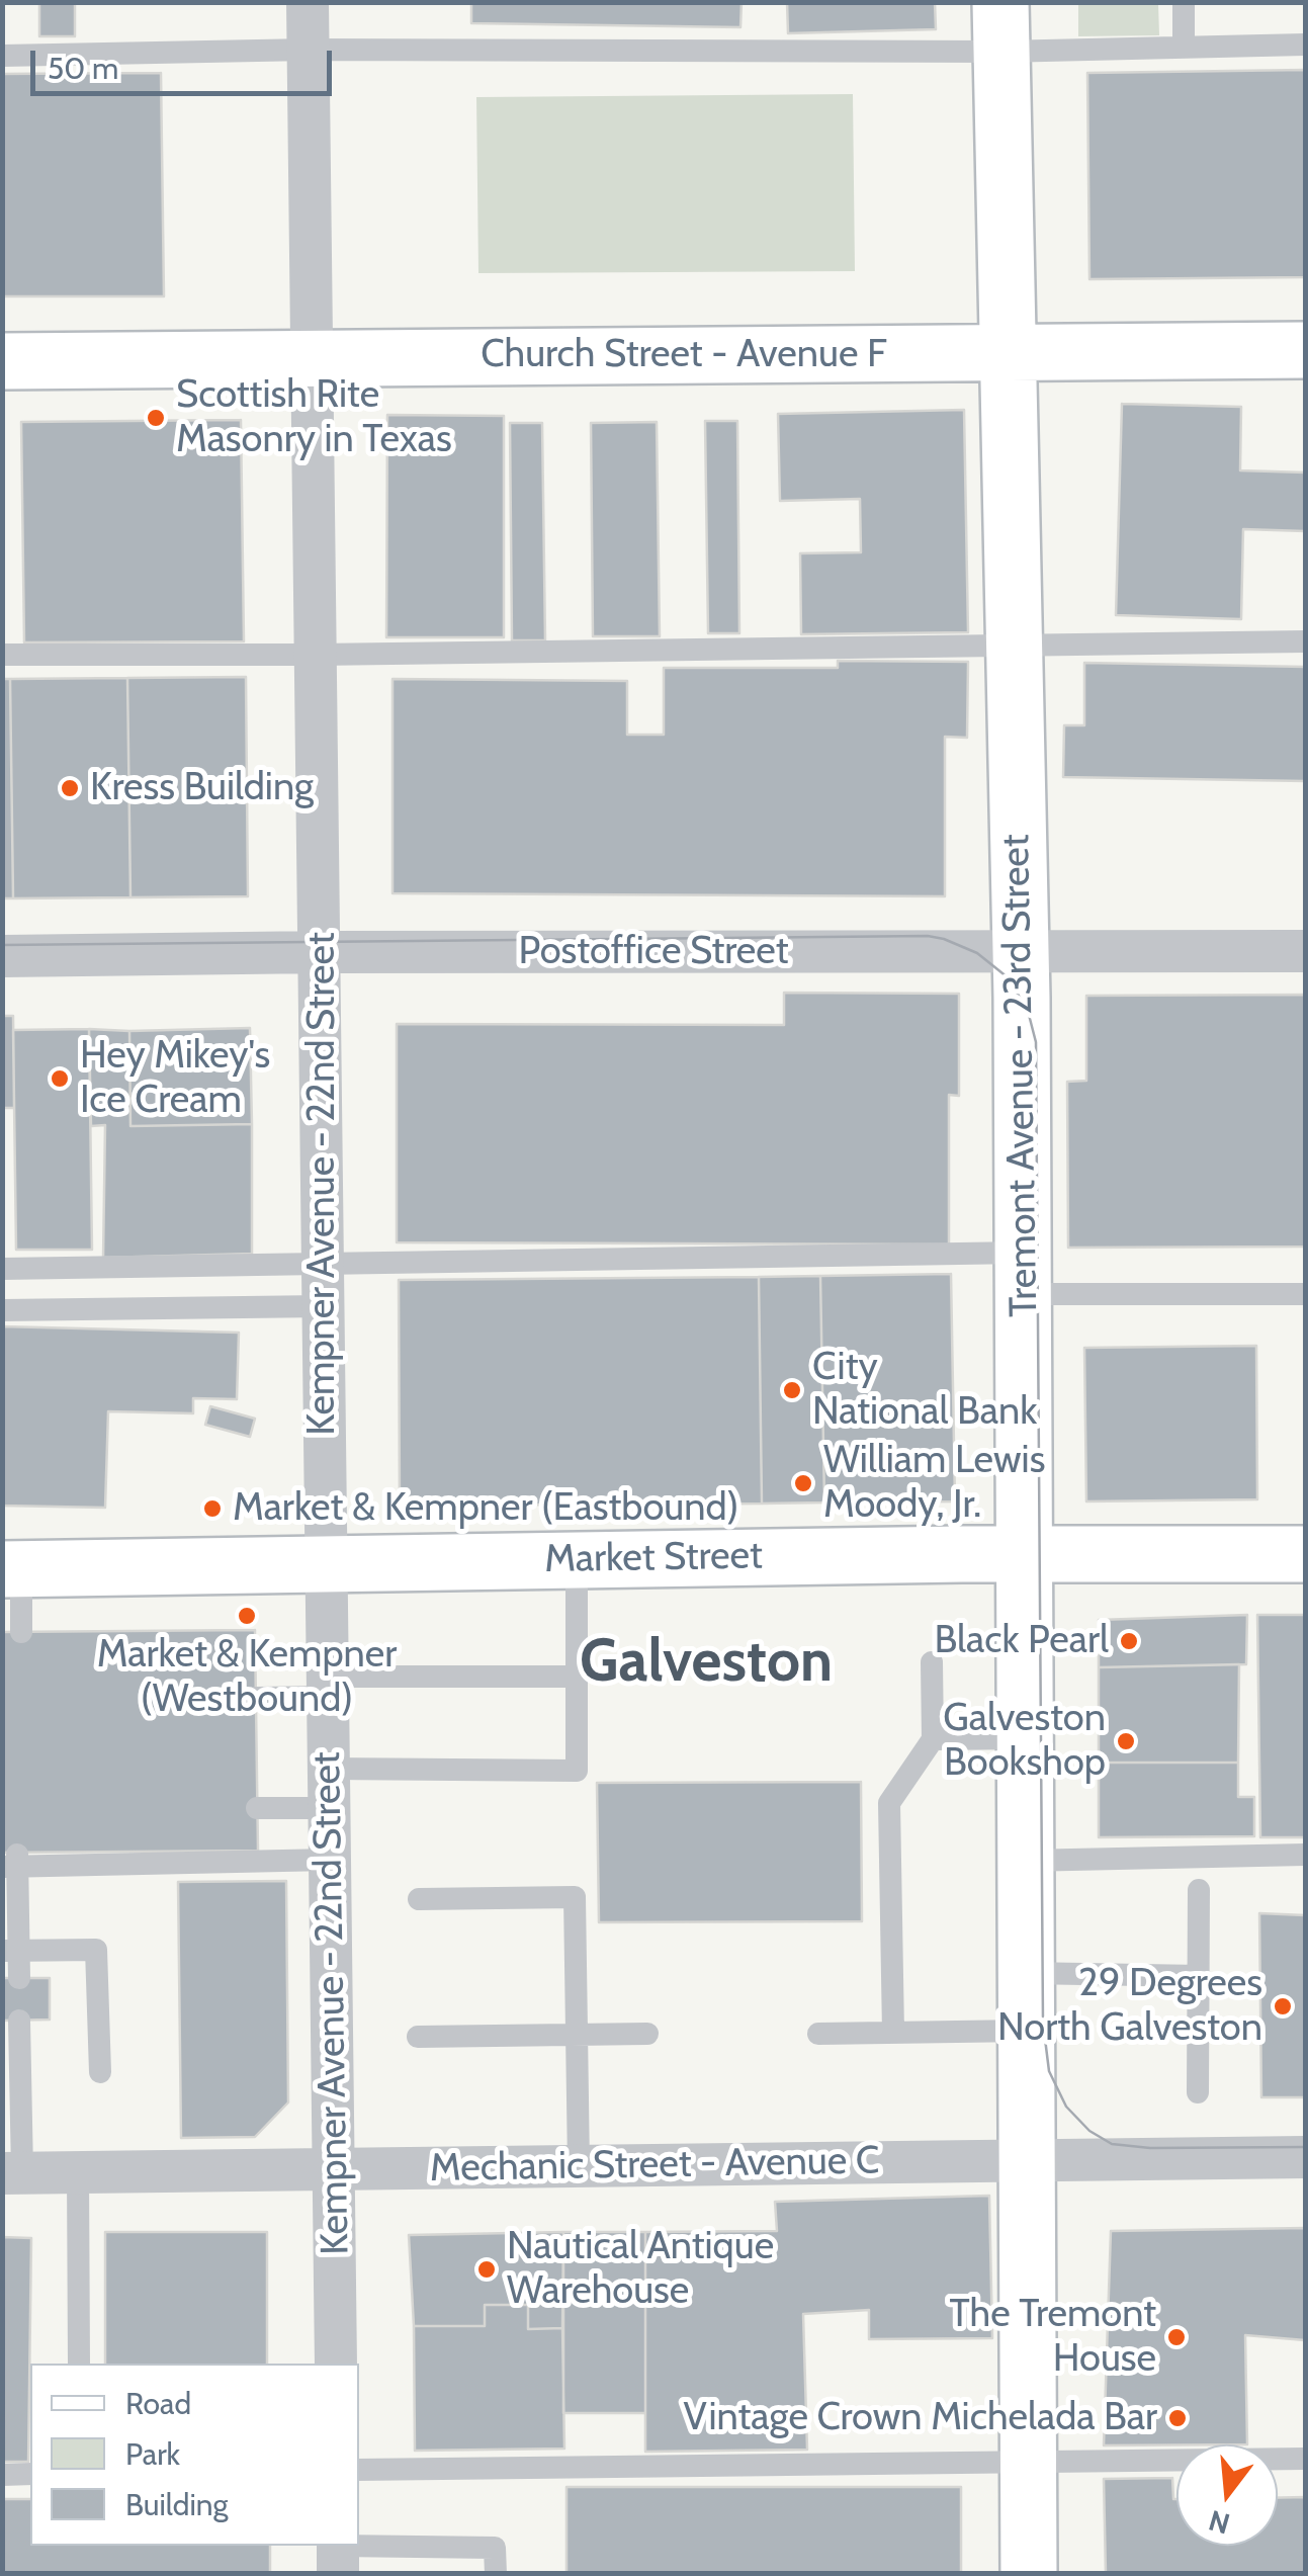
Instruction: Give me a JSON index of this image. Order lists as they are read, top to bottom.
{
  "streets": {
    "street": [
      "Church Street - Avenue F",
      "Postoffice Street",
      "Tremont Avenue - 23rd Street",
      "Kempner Avenue - 22nd Street",
      "Market Street",
      "Mechanic Street - Avenue C"
    ]
  },
  "crossings": [
    ["Church Street - Avenue F", "Tremont Avenue - 23rd Street"],
    ["Church Street - Avenue F", "Kempner Avenue - 22nd Street"],
    ["Postoffice Street", "Tremont Avenue - 23rd Street"],
    ["Postoffice Street", "Kempner Avenue - 22nd Street"],
    ["Tremont Avenue - 23rd Street", "Market Street"],
    ["Tremont Avenue - 23rd Street", "Mechanic Street - Avenue C"],
    ["Kempner Avenue - 22nd Street", "Market Street"],
    ["Kempner Avenue - 22nd Street", "Mechanic Street - Avenue C"]
  ],
  "districts": ["Galveston"],
  "places": [
    "Scottish Rite Masonry in Texas",
    "Kress Building",
    "Hey Mikey's Ice Cream",
    "City National Bank",
    "William Lewis Moody, Jr.",
    "Market & Kempner (Eastbound)",
    "Market & Kempner (Westbound)",
    "Black Pearl",
    "Galveston Bookshop",
    "29 Degrees North Galveston",
    "Nautical Antique Warehouse",
    "The Tremont House",
    "Vintage Crown Michelada Bar"
  ],
  "legend": ["Road", "Park", "Building"],
  "scale_bar": "50 m",
  "north": "bottom"
}
